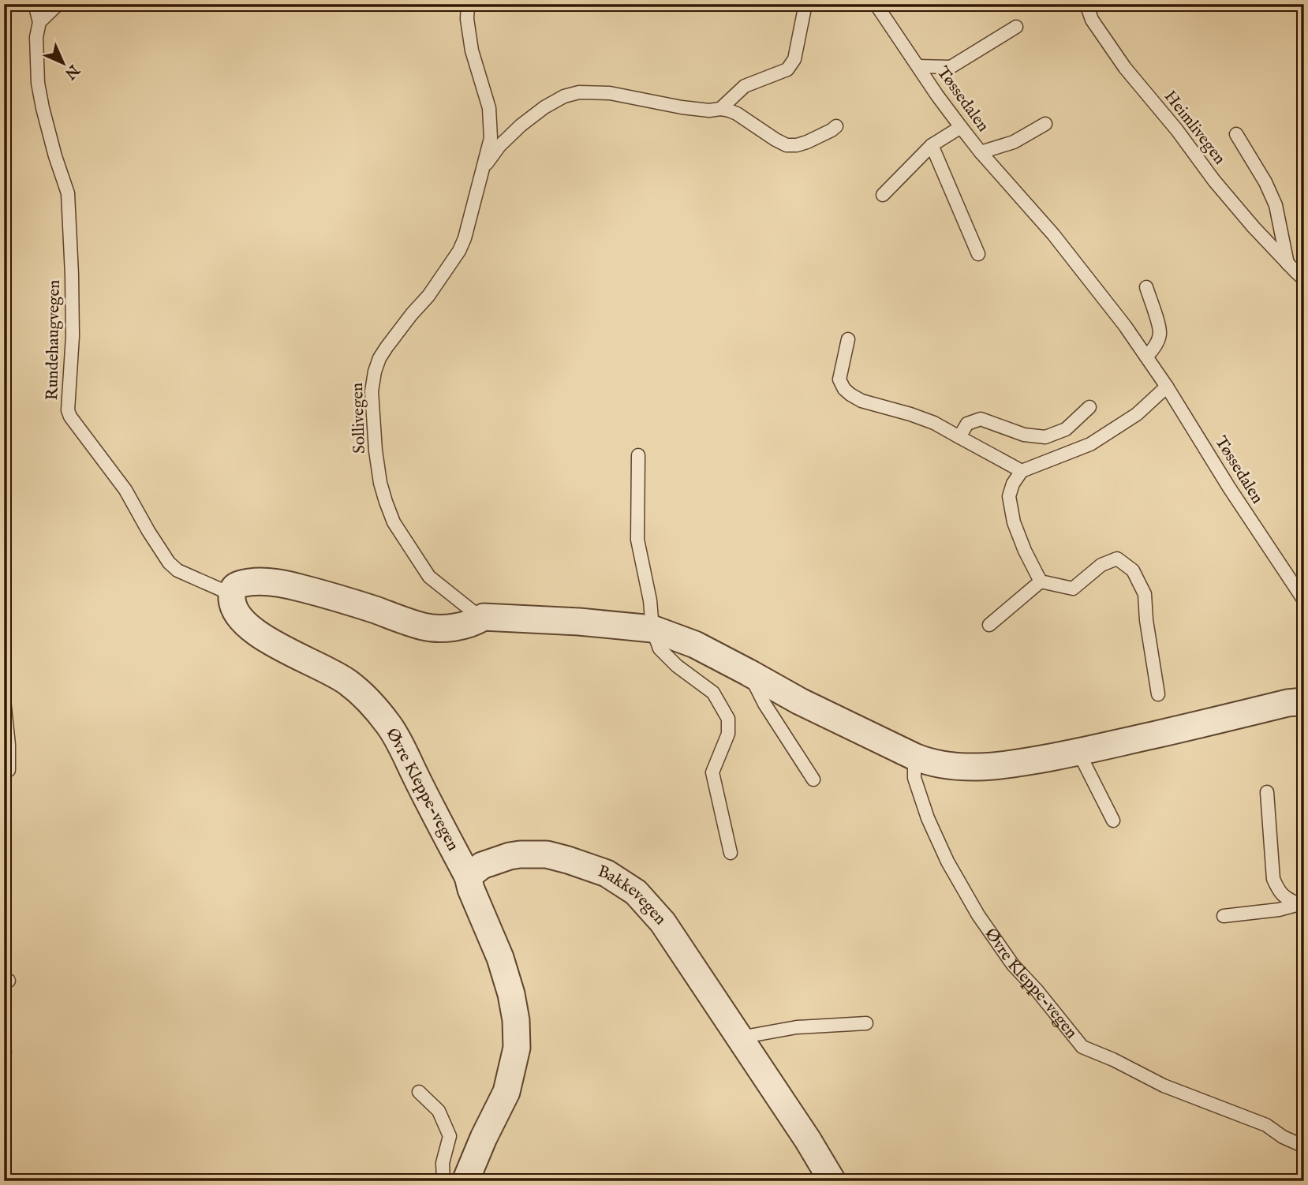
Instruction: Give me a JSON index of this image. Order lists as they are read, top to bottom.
{
  "streets": {
    "street": ["Øvre Kleppe-vegen", "Bakkevegen"],
    "lane": [
      "Tøssedalen",
      "Heimlivegen",
      "Rundehaugvegen",
      "Sollivegen"
    ]
  },
  "crossings": [
    ["Rundehaugvegen", "Øvre Kleppe-vegen"],
    ["Øvre Kleppe-vegen", "Bakkevegen"]
  ],
  "north": "bottom right"
}
